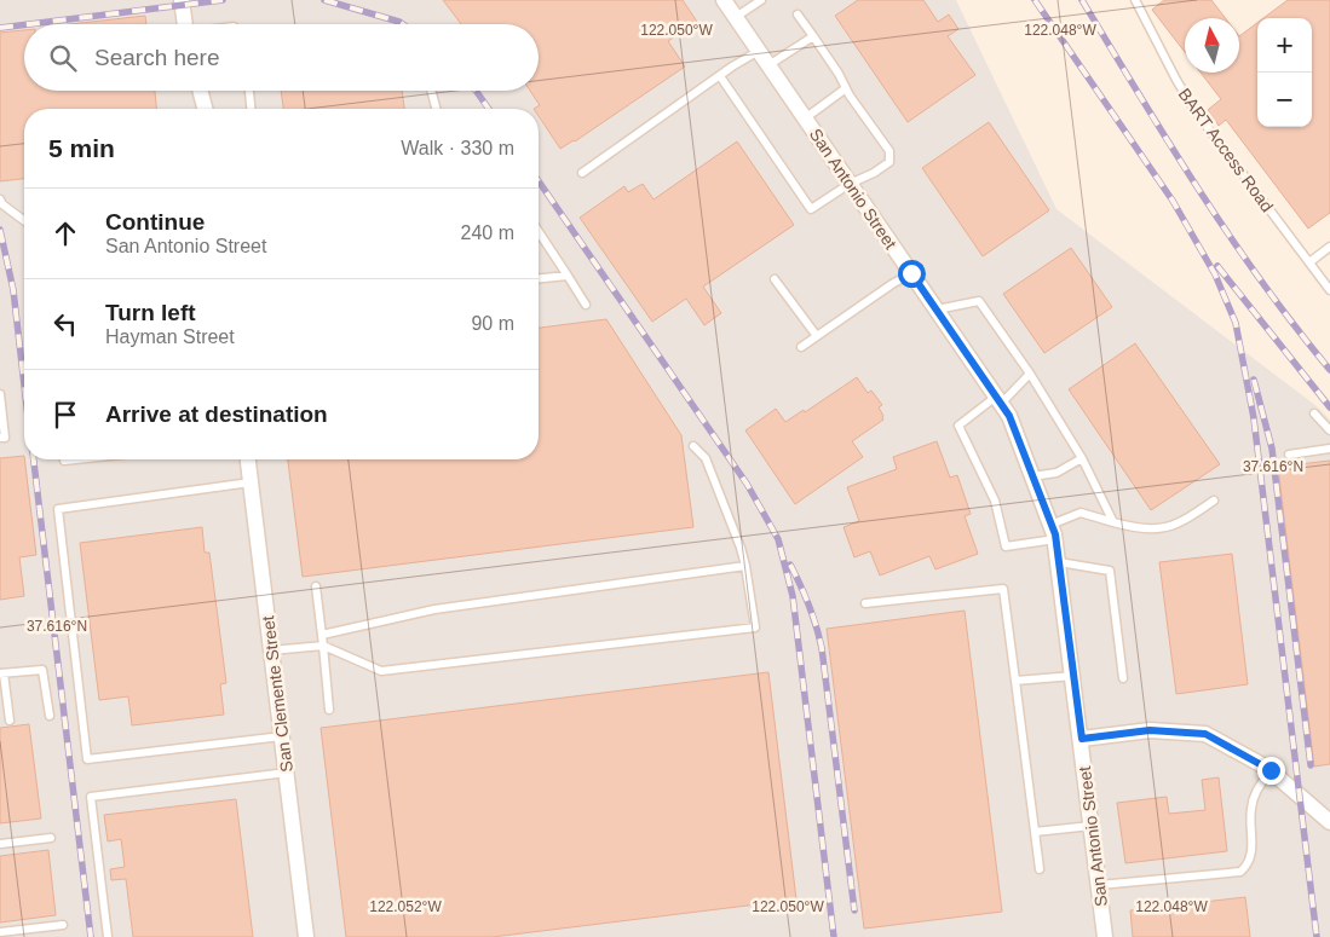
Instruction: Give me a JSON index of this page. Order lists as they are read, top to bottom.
{
  "streets": {
    "street": ["San Antonio Street", "San Clemente Street"],
    "lane": ["BART Access Road"]
  },
  "north": "top",
  "page": {
    "map_buttons": ["+", "−"],
    "search": "Search here",
    "heading": ["5 min", "Walk · 330 m"],
    "list": [
      ["Continue", "San Antonio Street", "240 m"],
      ["Turn left", "Hayman Street", "90 m"],
      "Arrive at destination"
    ]
  },
  "coordinates": [
    "122.050°W",
    "122.048°W",
    "37.616°N",
    "122.052°W"
  ]
}
